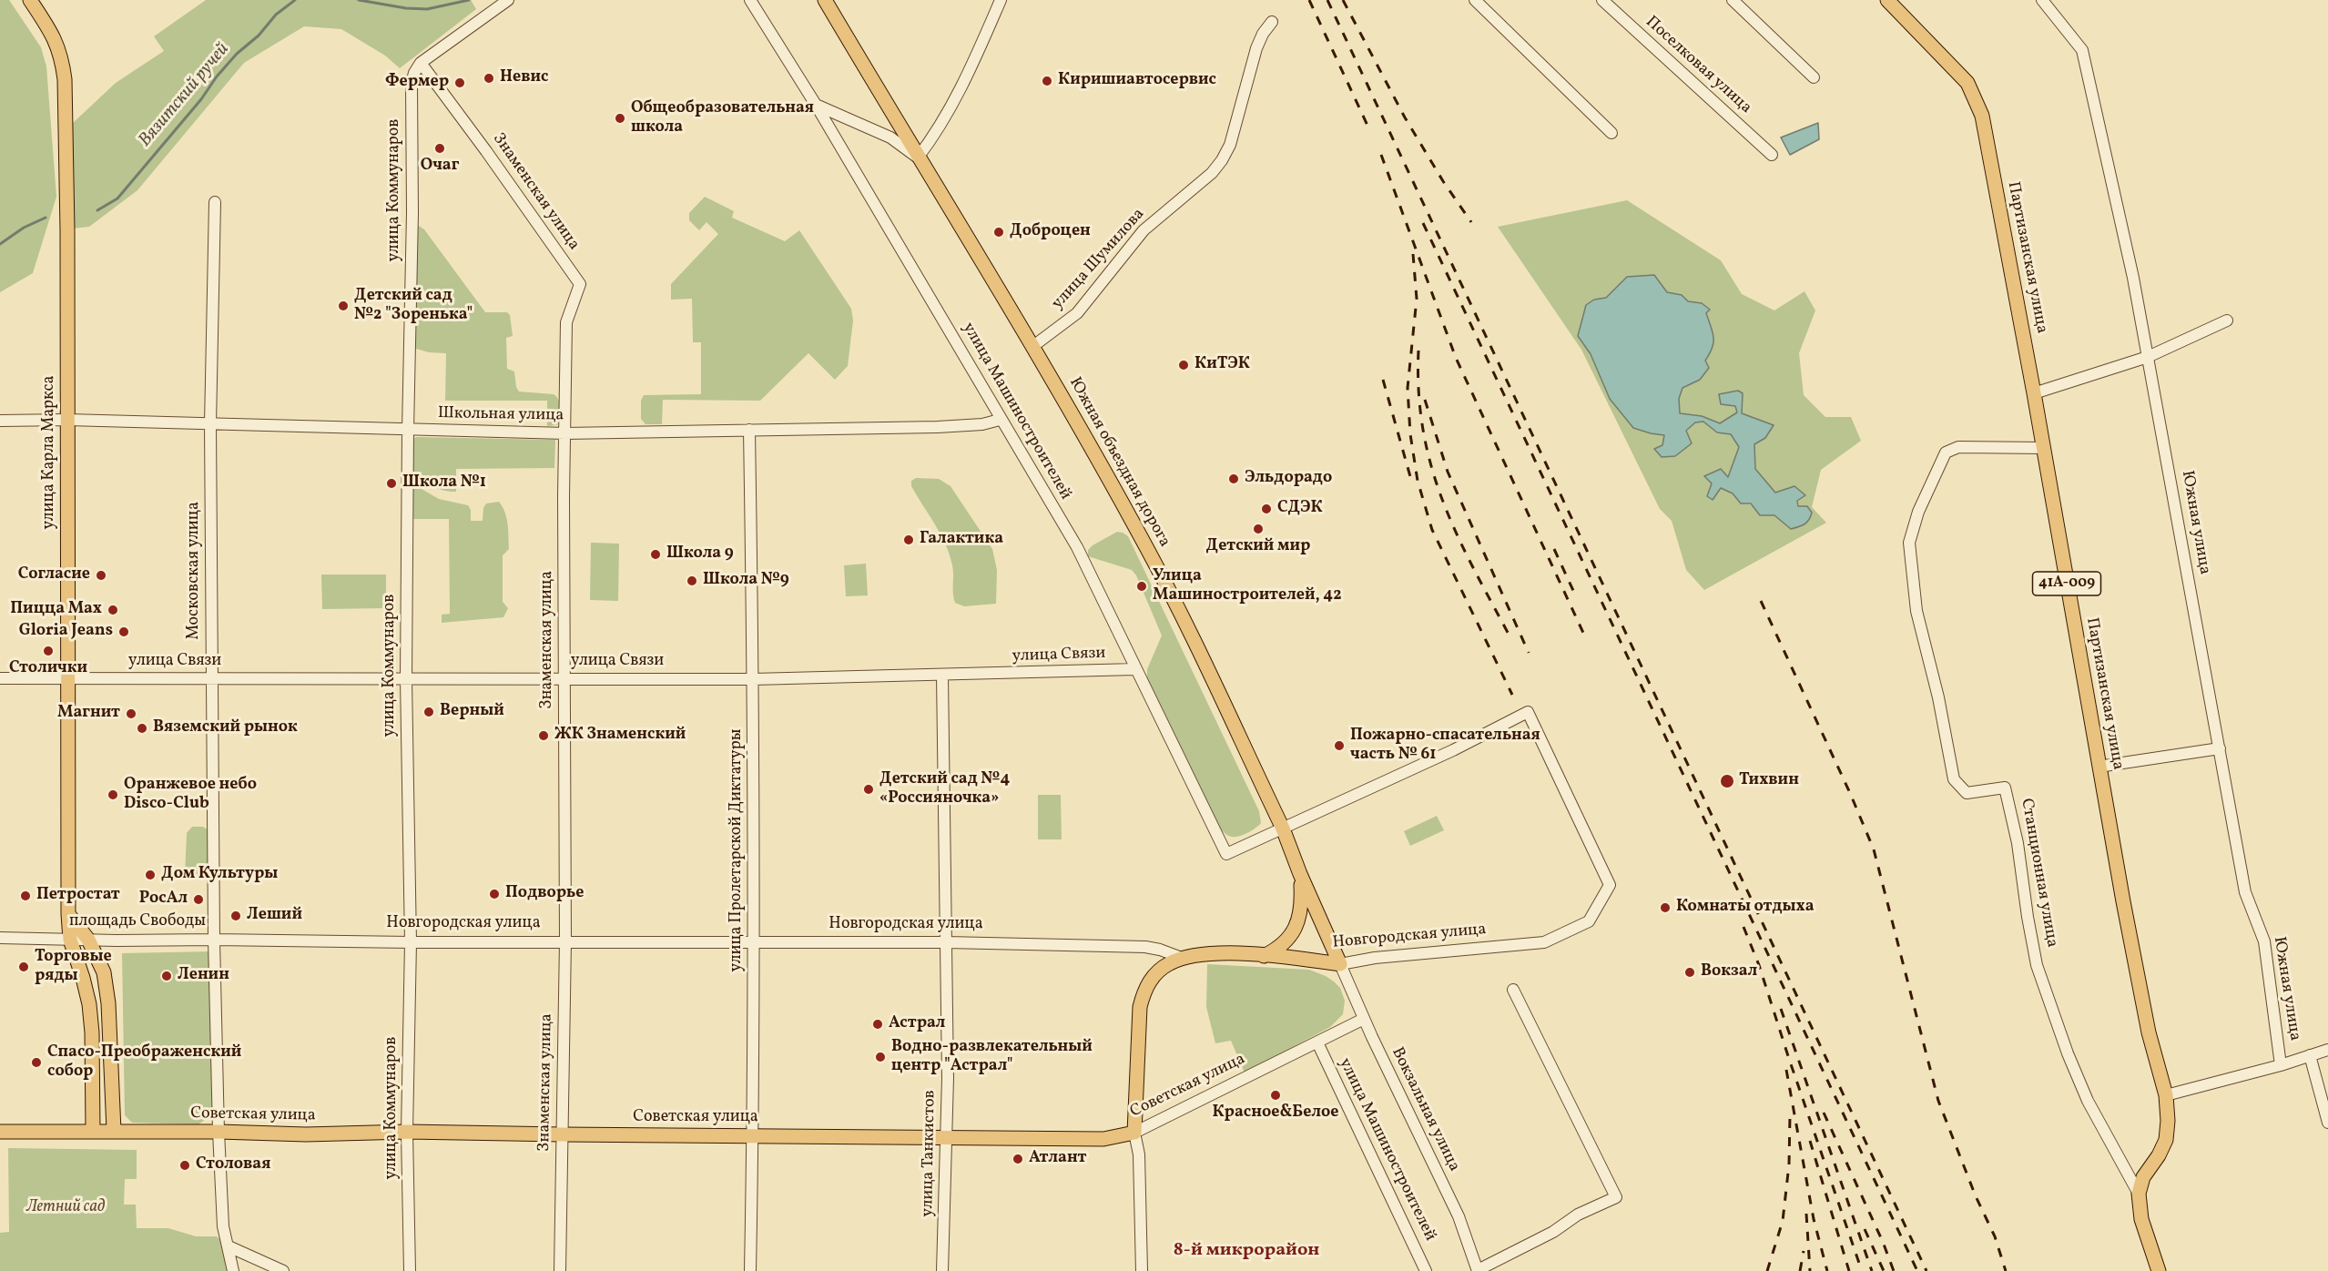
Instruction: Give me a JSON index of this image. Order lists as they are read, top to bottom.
{
  "streets": {
    "main road": [
      "Партизанская улица",
      "улица Карла Маркса",
      "Южная объездная дорога",
      "41А-009",
      "Станционная улица",
      "Новгородская улица",
      "Советская улица"
    ],
    "street": [
      "Поселковая улица",
      "улица Коммунаров",
      "Знаменская улица",
      "улица Шумилова",
      "улица Машиностроителей",
      "Школьная улица",
      "Южная улица",
      "Московская улица",
      "улица Связи",
      "улица Пролетарской Диктатуры",
      "площадь Свободы",
      "Вокзальная улица",
      "улица Танкистов"
    ]
  },
  "crossings": [
    ["улица Коммунаров", "Знаменская улица"],
    ["улица Коммунаров", "Школьная улица"],
    ["улица Коммунаров", "улица Связи"],
    ["улица Коммунаров", "Новгородская улица"],
    ["улица Коммунаров", "Советская улица"],
    ["Знаменская улица", "Школьная улица"],
    ["Знаменская улица", "улица Связи"],
    ["Знаменская улица", "Новгородская улица"],
    ["Знаменская улица", "Советская улица"],
    ["Партизанская улица", "Станционная улица"],
    ["улица Шумилова", "Южная объездная дорога"],
    ["улица Машиностроителей", "Школьная улица"],
    ["улица Машиностроителей", "Южная объездная дорога"],
    ["улица Машиностроителей", "улица Связи"],
    ["улица Машиностроителей", "Новгородская улица"],
    ["улица Машиностроителей", "Советская улица"],
    ["Школьная улица", "улица Карла Маркса"],
    ["Школьная улица", "Московская улица"],
    ["Школьная улица", "улица Пролетарской Диктатуры"],
    ["улица Карла Маркса", "улица Связи"],
    ["улица Карла Маркса", "площадь Свободы"],
    ["улица Карла Маркса", "Советская улица"],
    ["Южная объездная дорога", "Новгородская улица"],
    ["Южная объездная дорога", "Вокзальная улица"],
    ["Московская улица", "улица Связи"],
    ["Московская улица", "площадь Свободы"],
    ["Московская улица", "Новгородская улица"],
    ["улица Связи", "улица Пролетарской Диктатуры"],
    ["улица Связи", "улица Танкистов"],
    ["улица Пролетарской Диктатуры", "Новгородская улица"],
    ["улица Пролетарской Диктатуры", "Советская улица"],
    ["площадь Свободы", "Новгородская улица"],
    ["площадь Свободы", "Советская улица"],
    ["Новгородская улица", "Вокзальная улица"],
    ["Новгородская улица", "улица Танкистов"],
    ["Советская улица", "Вокзальная улица"],
    ["Советская улица", "улица Танкистов"]
  ],
  "districts": ["8-й микрорайон"],
  "water": ["Вязитский ручей"],
  "parks": ["Летний сад"],
  "places": [
    "Невис",
    "Киришиавтосервис",
    "Фермер",
    "Общеобразовательная школа",
    "Очаг",
    "Доброцен",
    "Детский сад №2 \"Зоренька\"",
    "КиТЭК",
    "Эльдорадо",
    "Школа №1",
    "СДЭК",
    "Детский мир",
    "Галактика",
    "Школа 9",
    "Согласие",
    "Школа №9",
    "Улица Машиностроителей, 42",
    "Пицца Max",
    "Gloria Jeans",
    "Столички",
    "Верный",
    "Магнит",
    "Вяземский рынок",
    "ЖК Знаменский",
    "Пожарно-спасательная часть № 61",
    "Тихвин",
    "Детский сад №4 «Россияночка»",
    "Оранжевое небо Disco-Club",
    "Дом Культуры",
    "Подворье",
    "Петростат",
    "РосАл",
    "Комнаты отдыха",
    "Леший",
    "Торговые ряды",
    "Вокзал",
    "Ленин",
    "Астрал",
    "Водно-развлекательный центр \"Астрал\"",
    "Спасо-Преображенский собор",
    "Красное&Белое",
    "Атлант",
    "Столовая"
  ]
}
